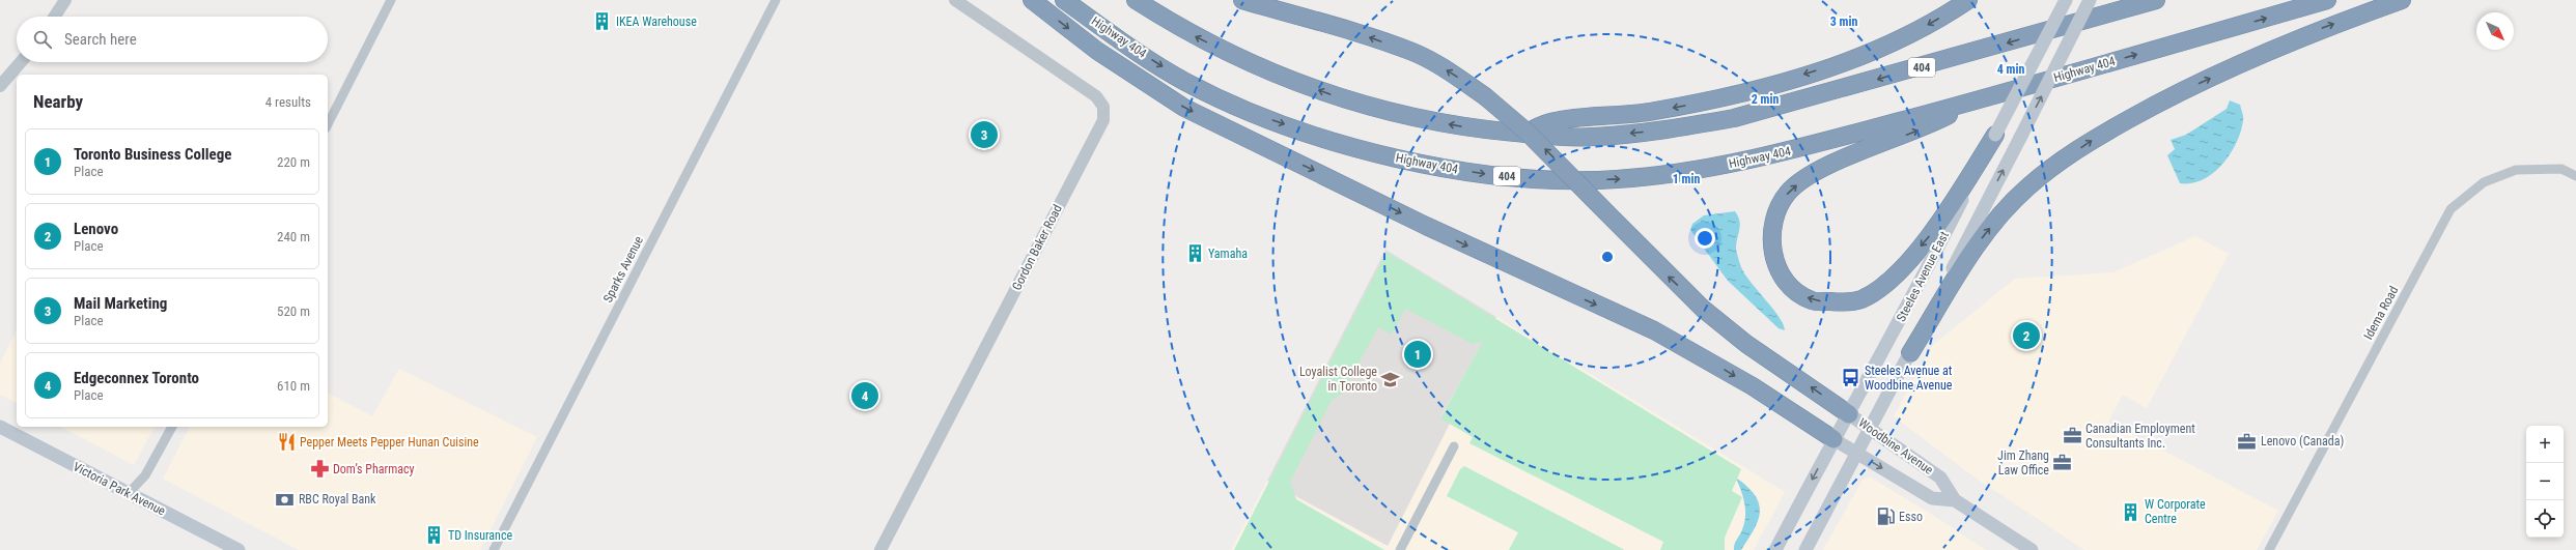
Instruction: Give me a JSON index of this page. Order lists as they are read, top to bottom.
{
  "streets": {
    "highway": ["Highway 404", "404"],
    "main road": ["Steeles Avenue East", "Woodbine Avenue", "Victoria Park Avenue"],
    "street": ["Gordon Baker Road", "Sparks Avenue", "Idema Road"]
  },
  "crossings": [
    ["Steeles Avenue East", "Woodbine Avenue"]
  ],
  "places": {
    "building": [
      "IKEA Warehouse",
      "Yamaha",
      "W Corporate Centre",
      "TD Insurance"
    ],
    "bus stop": ["Steeles Avenue at Woodbine Avenue"],
    "school or university": ["Loyalist College in Toronto"],
    "office": ["Canadian Employment Consultants Inc.", "Lenovo (Canada)", "Jim Zhang Law Office"],
    "restaurant": ["Pepper Meets Pepper Hunan Cuisine"],
    "pharmacy": ["Dom’s Pharmacy"],
    "bank": ["RBC Royal Bank"],
    "fuel station": ["Esso"]
  },
  "north": "bottom right",
  "page": {
    "search": "Search here",
    "heading": ["Nearby", "4 results"],
    "pins": [
      "3",
      "2",
      "1",
      "4"
    ],
    "list": [
      {
        "mark": "1",
        "name": "Toronto Business College",
        "note": "Place",
        "value": "220 m"
      },
      {
        "mark": "2",
        "name": "Lenovo",
        "note": "Place",
        "value": "240 m"
      },
      {
        "mark": "3",
        "name": "Mail Marketing",
        "note": "Place",
        "value": "520 m"
      },
      {
        "mark": "4",
        "name": "Edgeconnex Toronto",
        "note": "Place",
        "value": "610 m"
      }
    ],
    "map_buttons": ["+", "−"]
  },
  "rings": [
    "3 min",
    "4 min",
    "2 min",
    "1 min"
  ]
}
